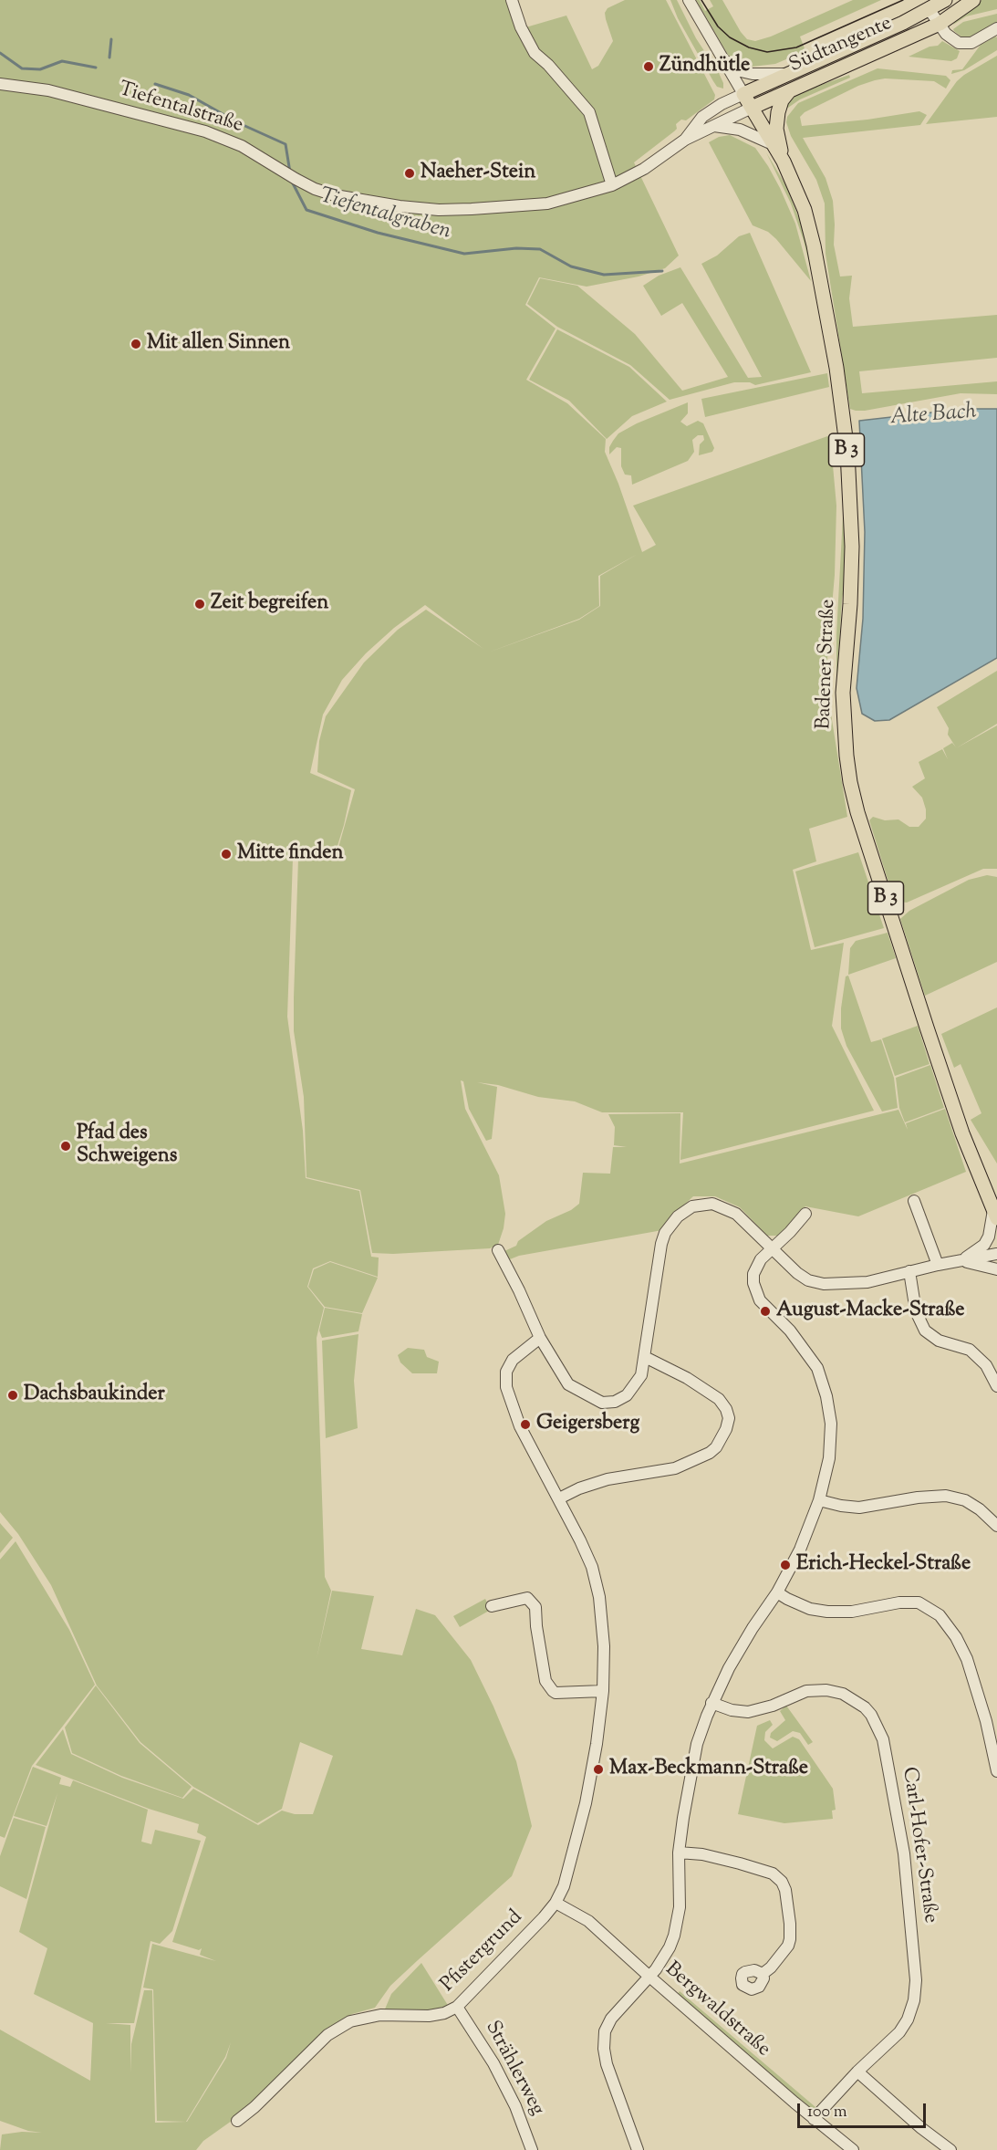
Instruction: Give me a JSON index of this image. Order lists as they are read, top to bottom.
{
  "streets": {
    "main road": ["Südtangente", "B 3", "Badener Straße"],
    "street": [
      "Tiefentalstraße",
      "Carl-Hofer-Straße",
      "Pfistergrund",
      "Bergwaldstraße",
      "Strählerweg"
    ]
  },
  "crossings": [
    ["Südtangente", "Tiefentalstraße"],
    ["Südtangente", "Badener Straße"],
    ["Tiefentalstraße", "Badener Straße"],
    ["Carl-Hofer-Straße", "Bergwaldstraße"],
    ["Pfistergrund", "Bergwaldstraße"],
    ["Pfistergrund", "Strählerweg"]
  ],
  "water": ["Tiefentalgraben", "Alte Bach"],
  "places": [
    "Zündhütle",
    "Naeher-Stein",
    "Mit allen Sinnen",
    "Zeit begreifen",
    "Mitte finden",
    "Pfad des Schweigens",
    "August-Macke-Straße",
    "Dachsbaukinder",
    "Geigersberg",
    "Erich-Heckel-Straße",
    "Max-Beckmann-Straße"
  ],
  "scale_bar": "100 m"
}
